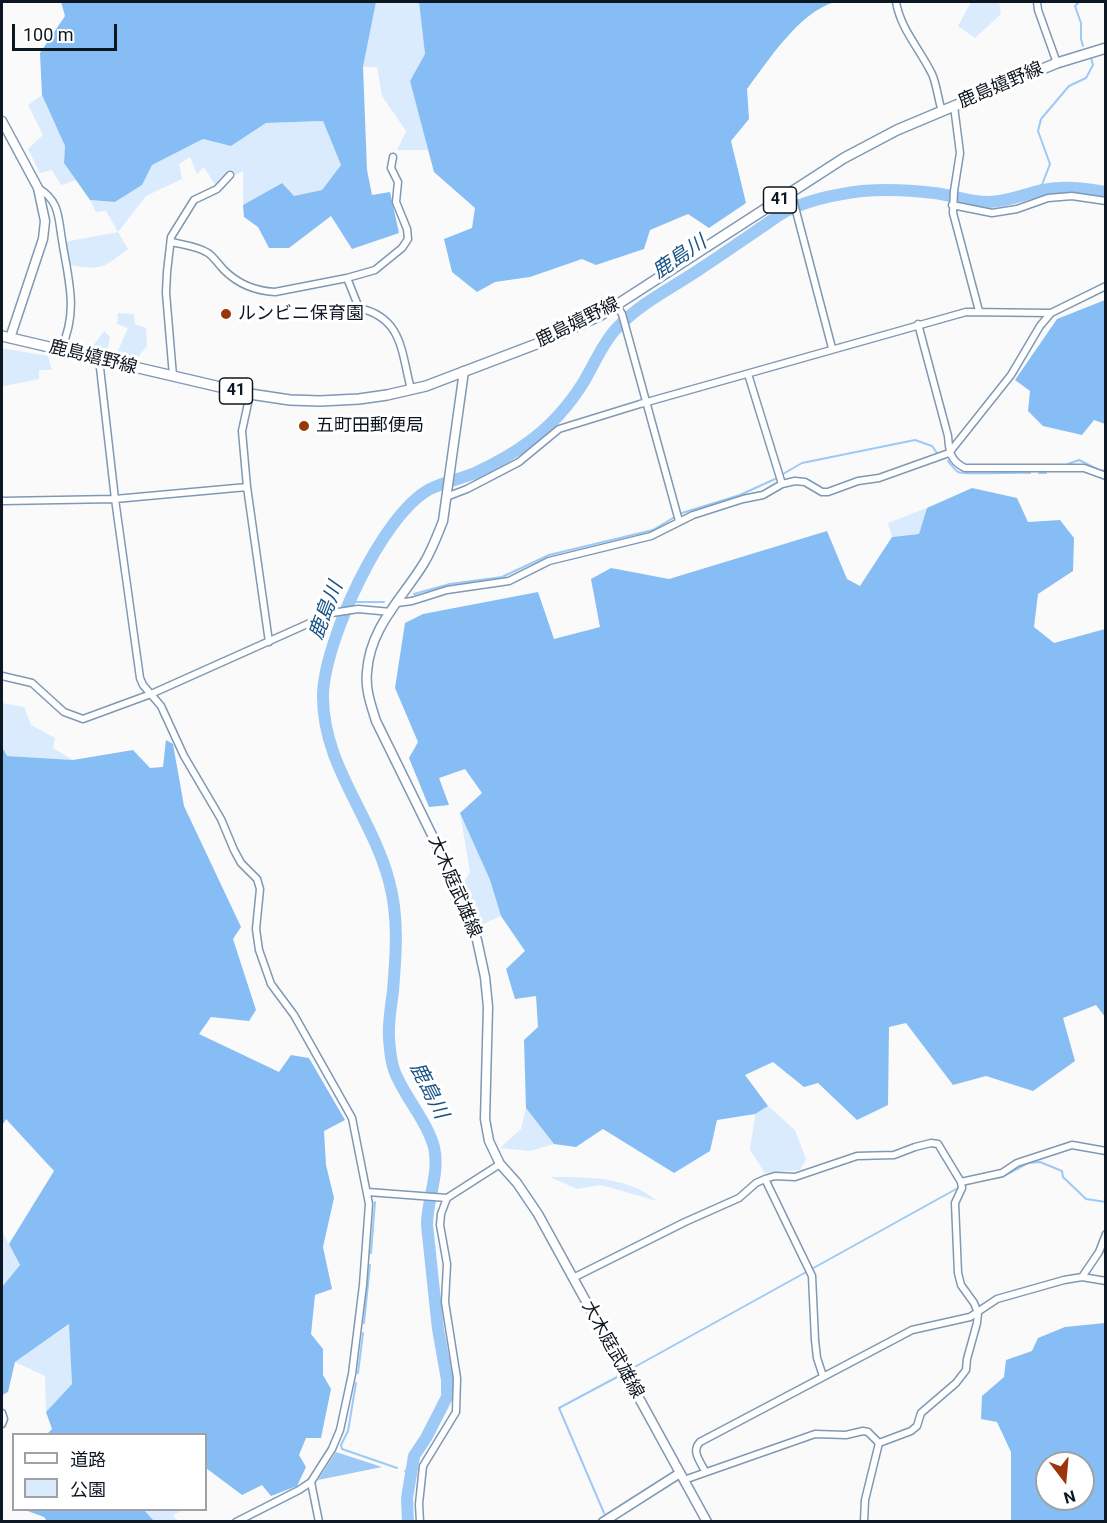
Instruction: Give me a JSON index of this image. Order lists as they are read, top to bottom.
{
  "streets": {
    "main road": ["鹿島嬉野線", "41", "大木庭武雄線"]
  },
  "crossings": [
    ["鹿島嬉野線", "大木庭武雄線"]
  ],
  "water": ["鹿島川"],
  "places": ["ルンビニ保育園", "五町田郵便局"],
  "legend": ["道路", "公園"],
  "scale_bar": "100 m",
  "north": "bottom"
}
